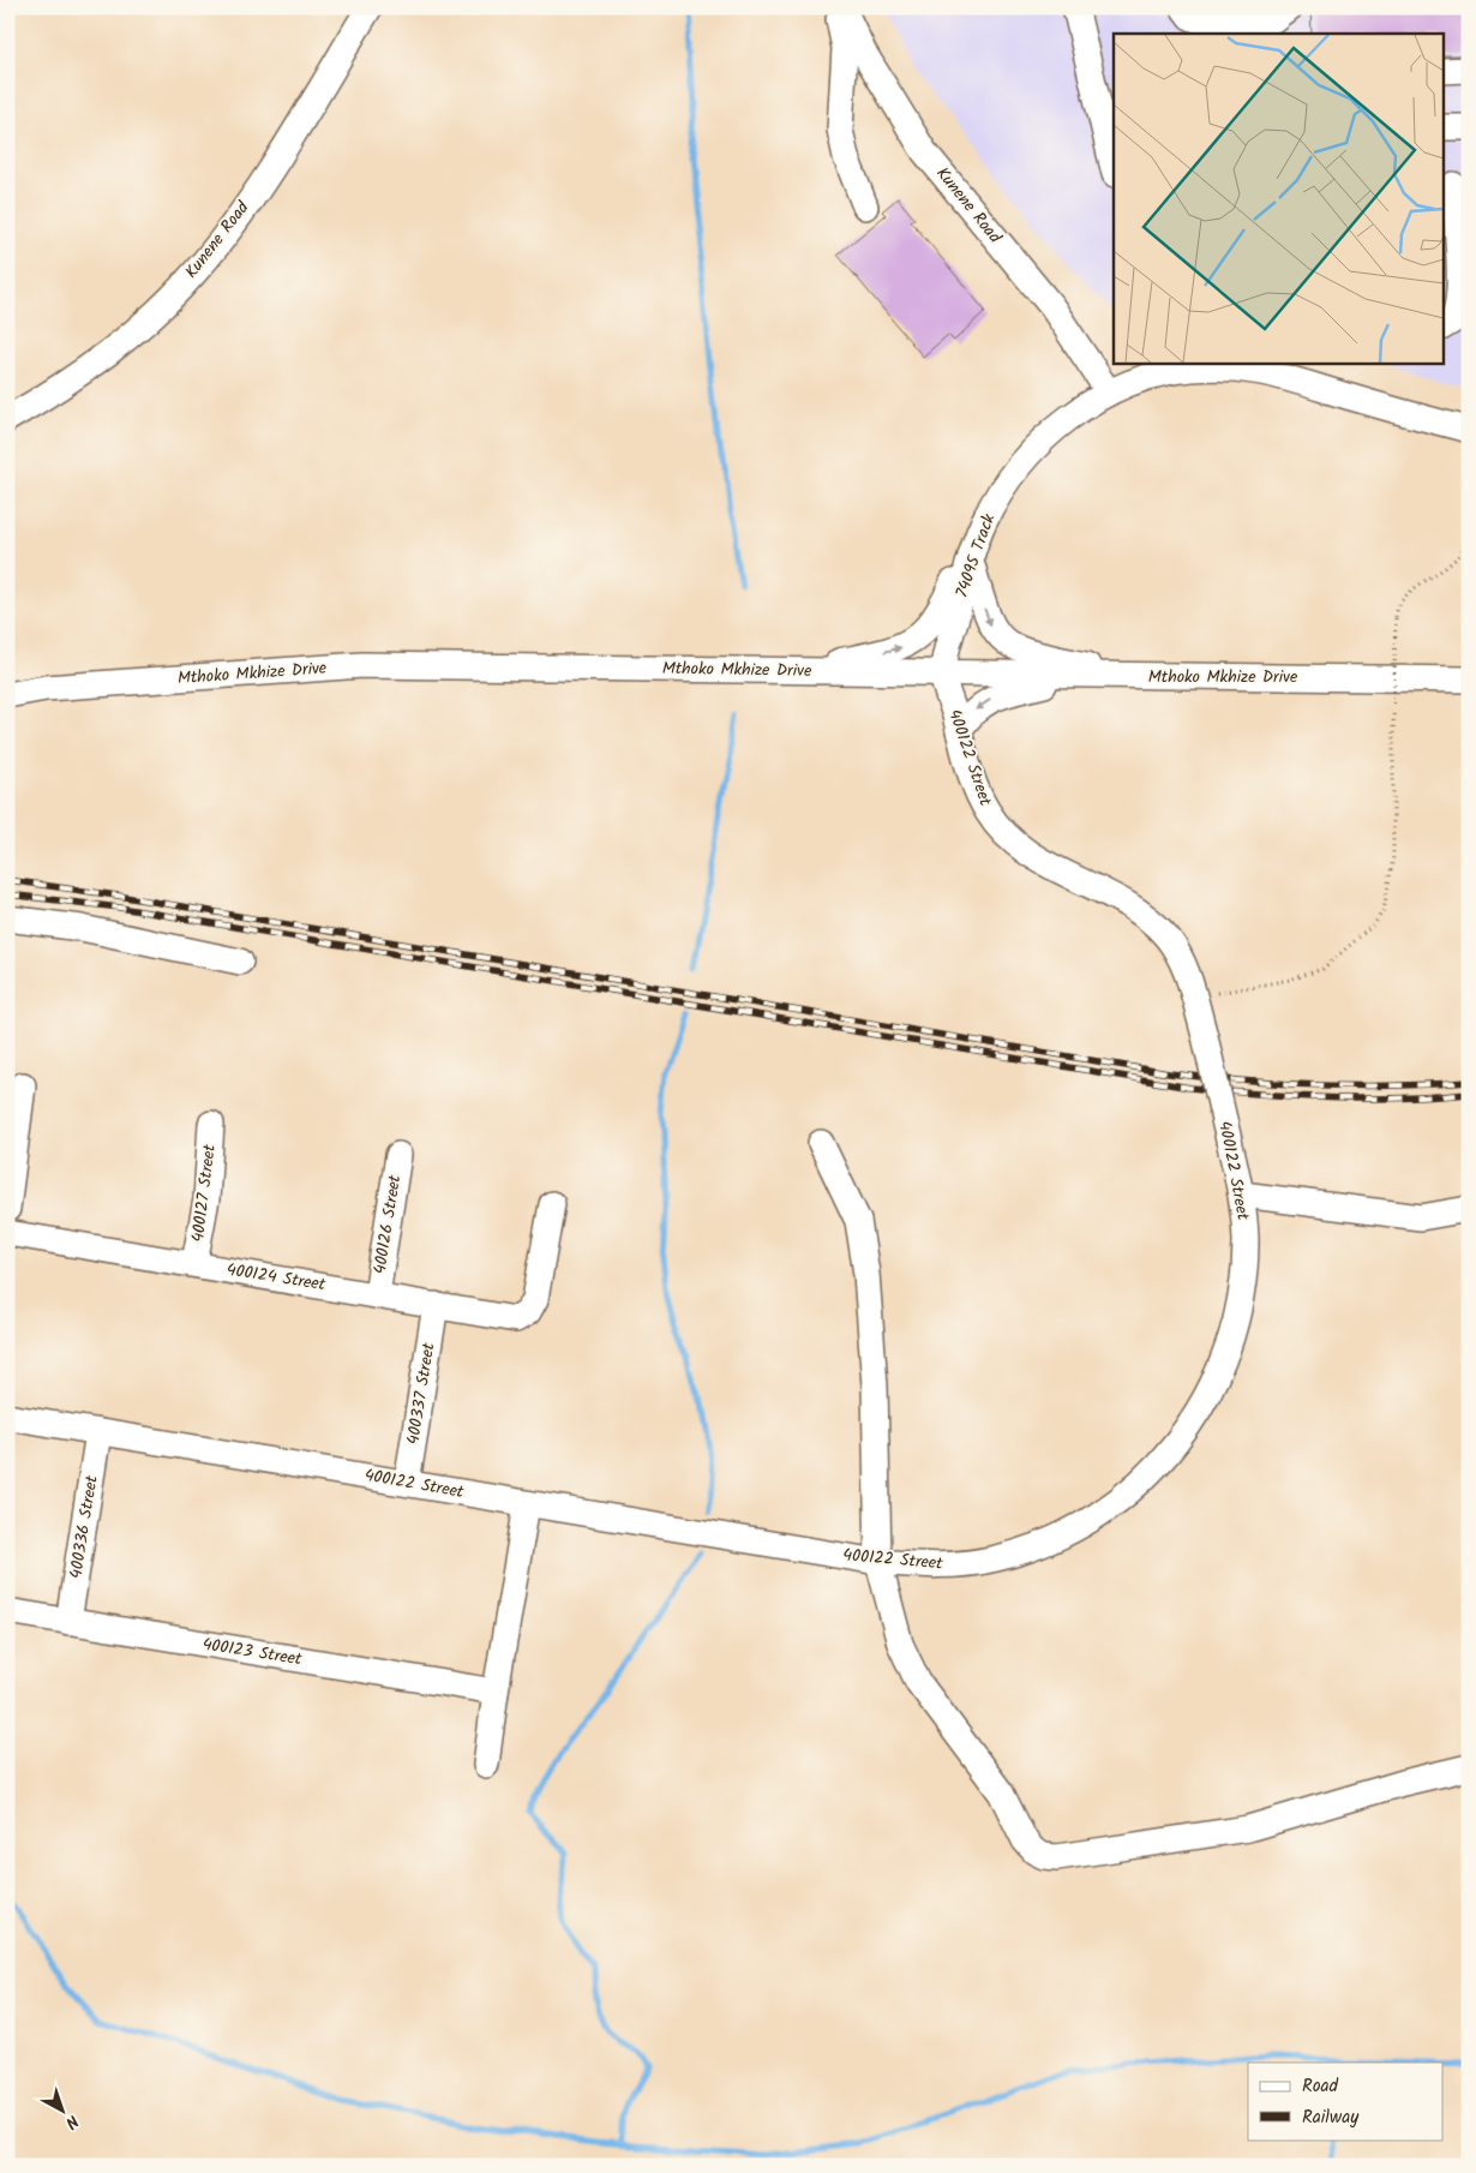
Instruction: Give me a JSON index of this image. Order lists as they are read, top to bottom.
{
  "streets": {
    "street": [
      "Kunene Road",
      "74095 Track",
      "Mthoko Mkhize Drive",
      "400122 Street",
      "400127 Street",
      "400126 Street",
      "400124 Street",
      "400337 Street",
      "400336 Street",
      "400123 Street"
    ]
  },
  "crossings": [
    ["Kunene Road", "74095 Track"],
    ["74095 Track", "Mthoko Mkhize Drive"],
    ["74095 Track", "400122 Street"],
    ["Mthoko Mkhize Drive", "400122 Street"],
    ["400122 Street", "400337 Street"],
    ["400122 Street", "400336 Street"],
    ["400127 Street", "400124 Street"],
    ["400126 Street", "400124 Street"],
    ["400124 Street", "400337 Street"],
    ["400336 Street", "400123 Street"]
  ],
  "legend": ["Road", "Railway"],
  "north": "bottom right"
}
